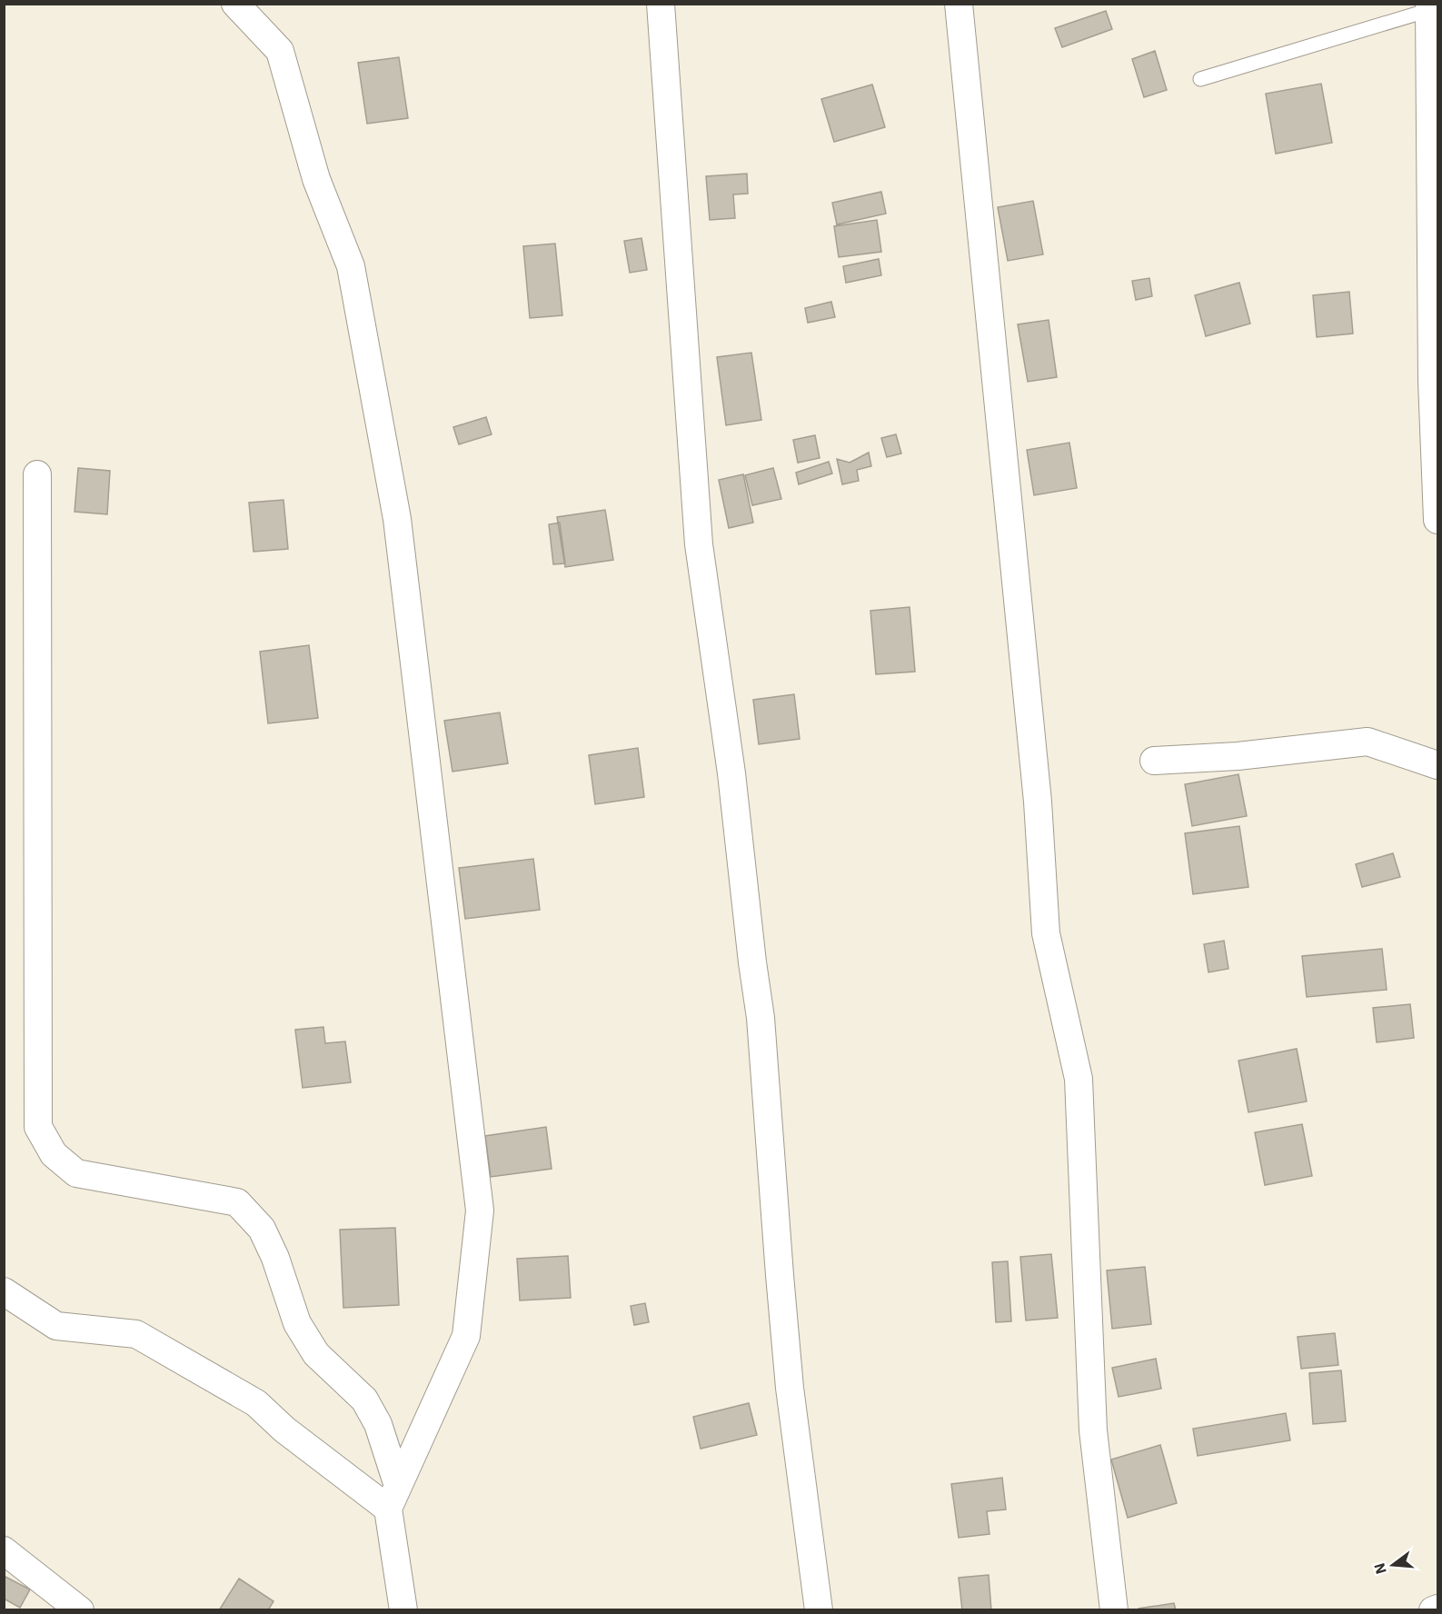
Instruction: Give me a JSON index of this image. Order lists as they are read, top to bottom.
{
  "north": "left"
}
